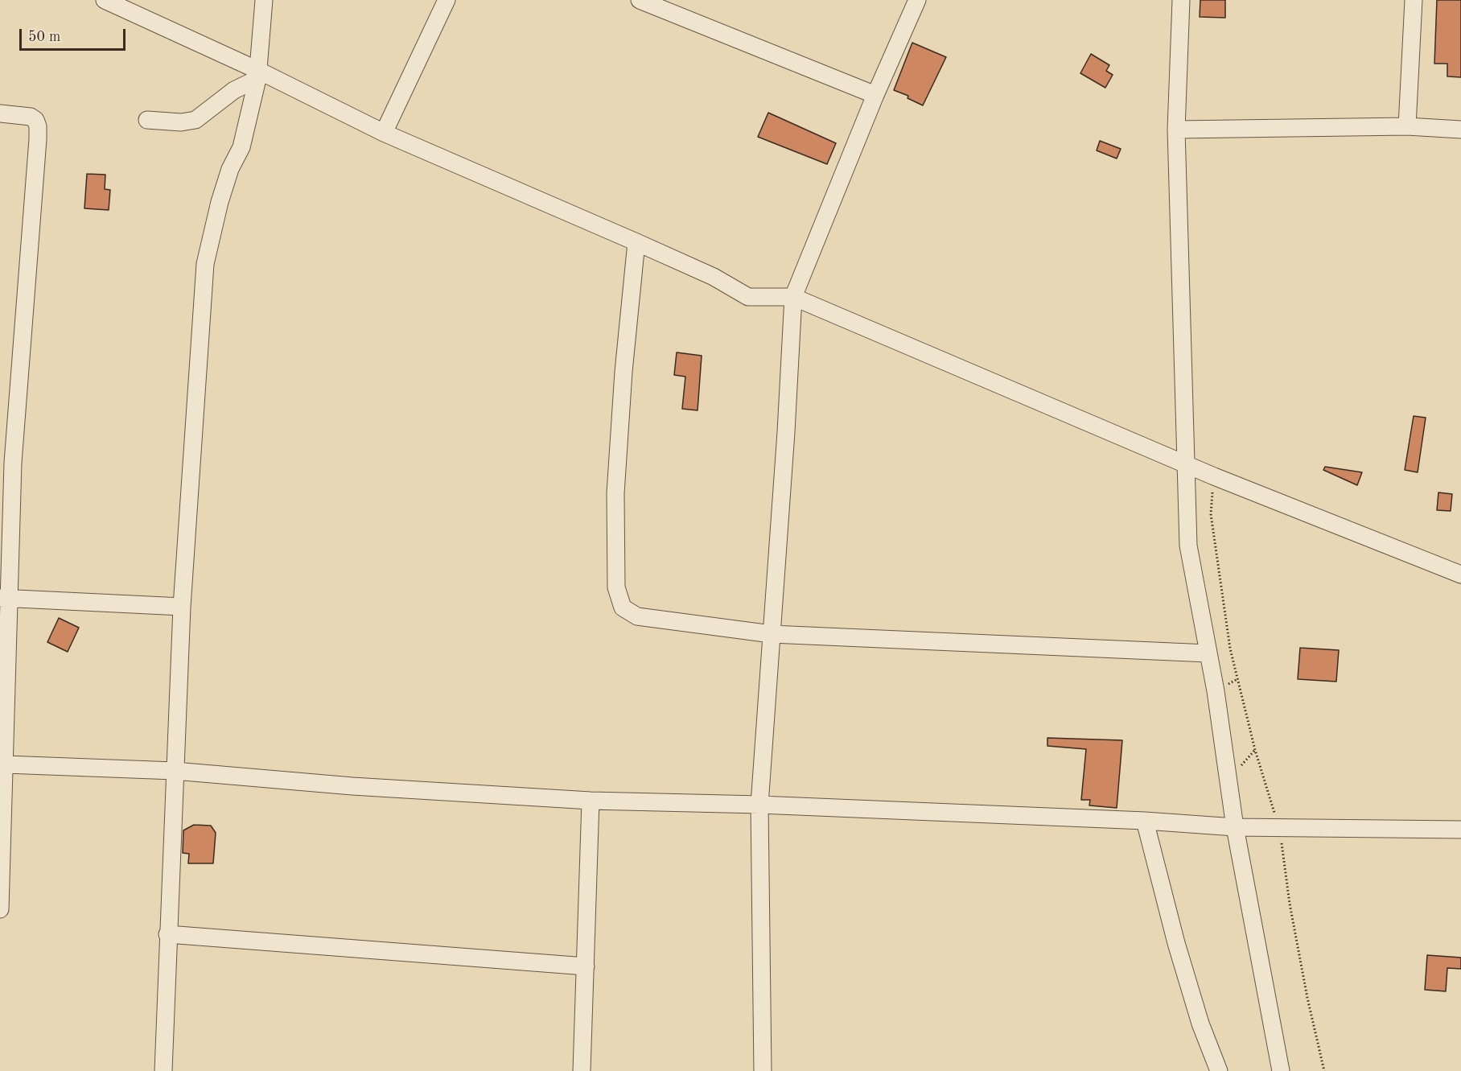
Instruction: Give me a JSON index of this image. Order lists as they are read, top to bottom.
{
  "scale_bar": "50 m"
}
